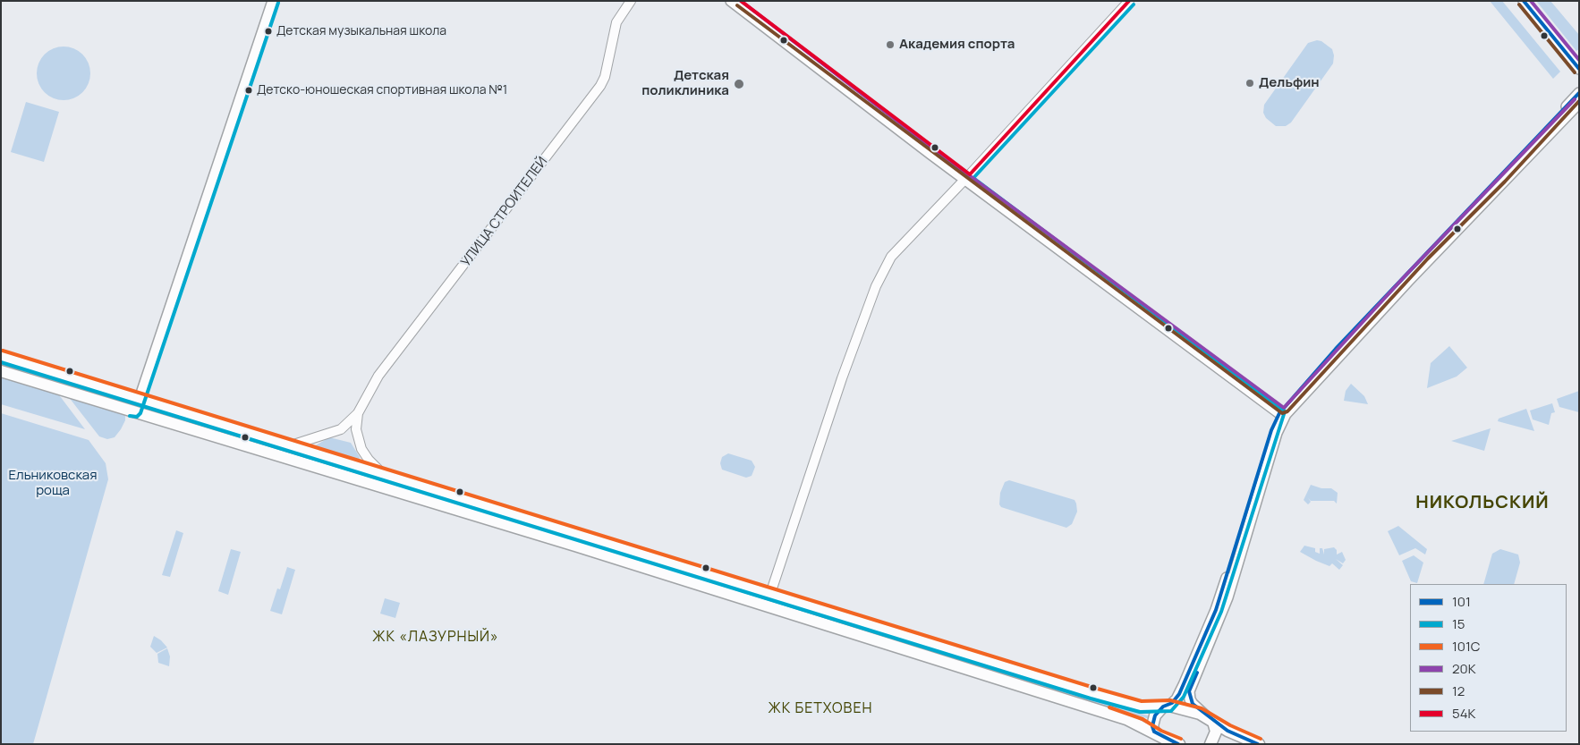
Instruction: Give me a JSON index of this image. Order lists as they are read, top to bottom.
{
  "streets": {
    "street": ["УЛИЦА СТРОИТЕЛЕЙ"]
  },
  "districts": ["НИКОЛЬСКИЙ", "ЖК «ЛАЗУРНЫЙ»", "ЖК БЕТХОВЕН"],
  "parks": ["Ельниковская роща"],
  "places": [
    "Детская музыкальная школа",
    "Академия спорта",
    "Дельфин",
    "Детская поликлиника",
    "Детско-юношеская спортивная школа №1"
  ],
  "lines": [
    "transit line 101",
    "transit line 20К",
    "transit line 54К",
    "transit line 15",
    "transit line 12",
    "transit line 101С"
  ],
  "legend": [
    "101",
    "15",
    "101С",
    "20К",
    "12",
    "54К"
  ]
}
